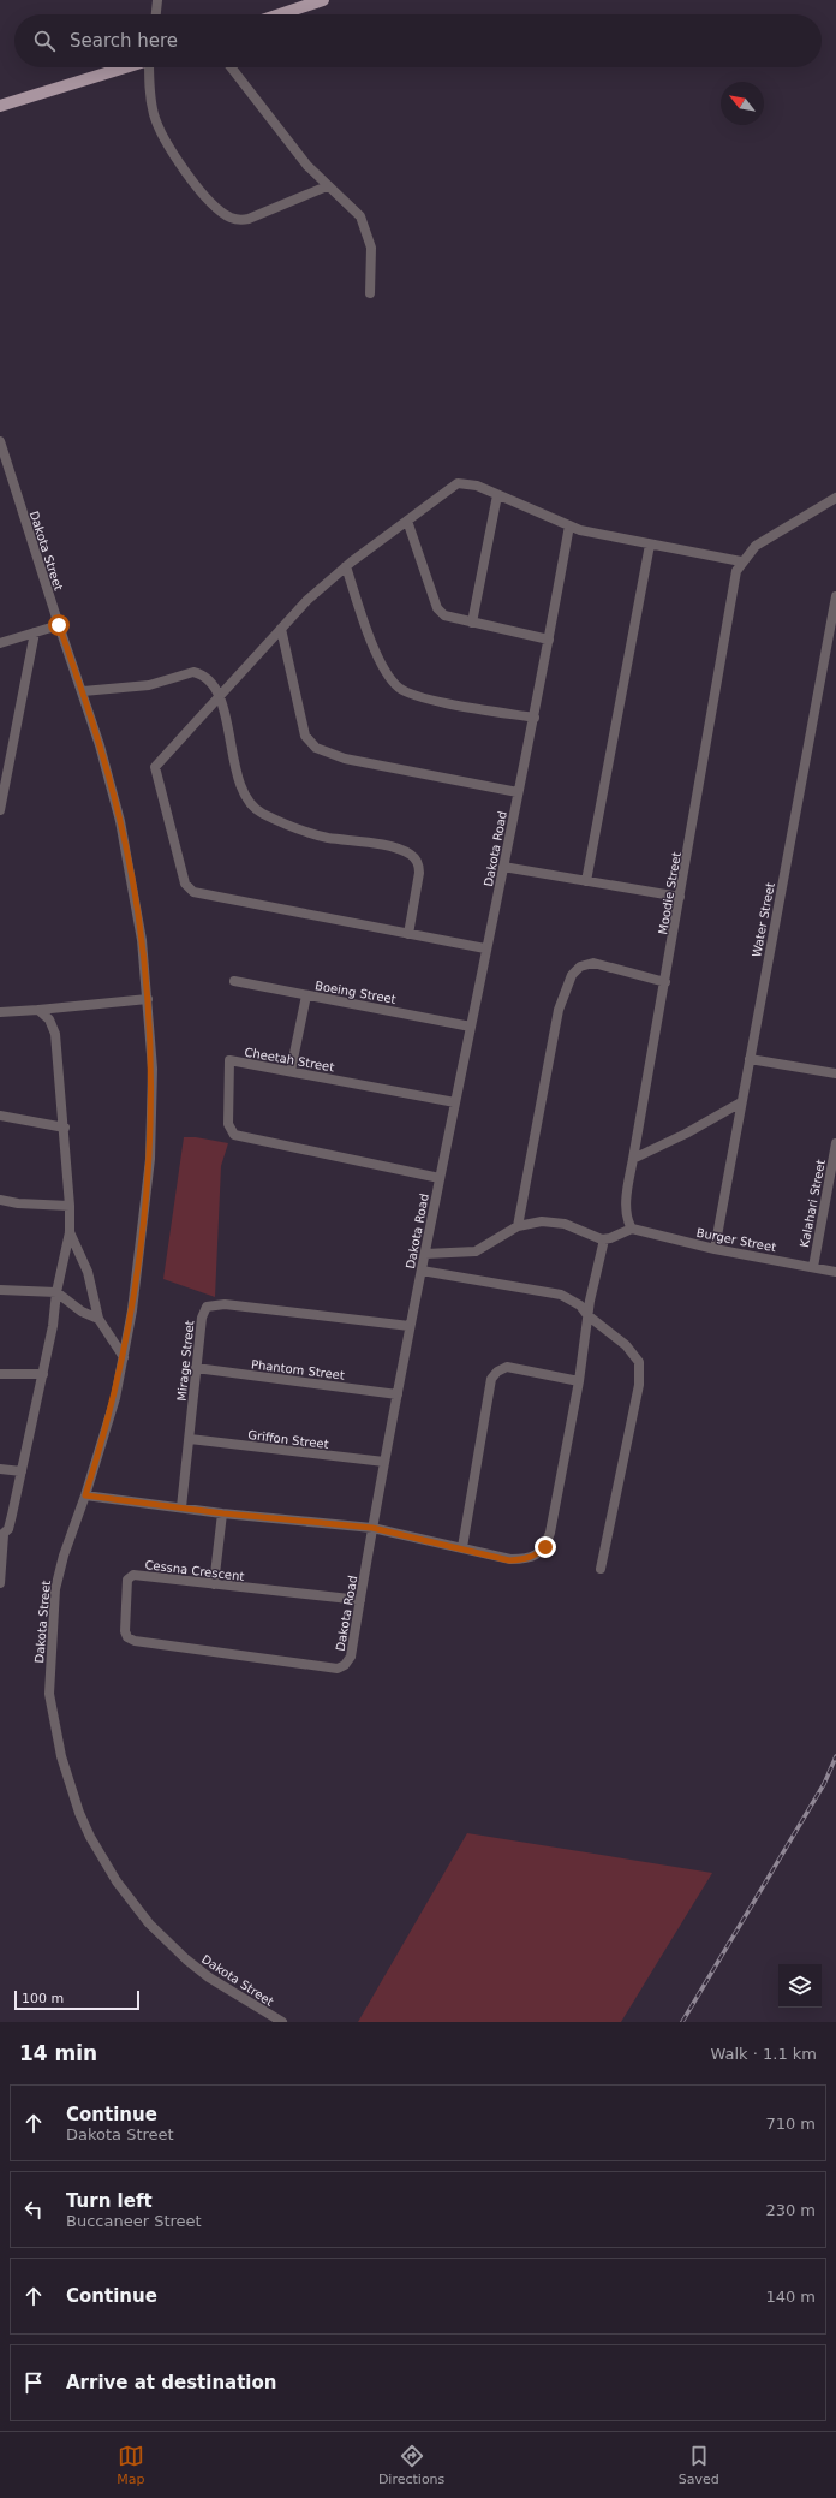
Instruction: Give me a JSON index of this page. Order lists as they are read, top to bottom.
{
  "streets": {
    "street": [
      "Dakota Street",
      "Dakota Road",
      "Moodie Street",
      "Water Street",
      "Boeing Street",
      "Cheetah Street",
      "Kalahari Street",
      "Burger Street",
      "Mirage Street",
      "Phantom Street",
      "Griffon Street",
      "Cessna Crescent"
    ]
  },
  "crossings": [
    ["Dakota Road", "Boeing Street"],
    ["Dakota Road", "Cheetah Street"],
    ["Dakota Road", "Mirage Street"],
    ["Dakota Road", "Phantom Street"],
    ["Dakota Road", "Griffon Street"],
    ["Dakota Road", "Cessna Crescent"],
    ["Moodie Street", "Burger Street"],
    ["Water Street", "Burger Street"],
    ["Kalahari Street", "Burger Street"],
    ["Mirage Street", "Phantom Street"],
    ["Mirage Street", "Griffon Street"]
  ],
  "scale_bar": "100 m",
  "north": "top left",
  "page": {
    "search": "Search here",
    "scale": "100 m",
    "heading": ["14 min", "Walk · 1.1 km"],
    "list": [
      ["Continue", "Dakota Street", "710 m"],
      ["Turn left", "Buccaneer Street", "230 m"],
      ["Continue", "140 m"],
      "Arrive at destination"
    ],
    "nav": ["Map", "Directions", "Saved"]
  }
}
